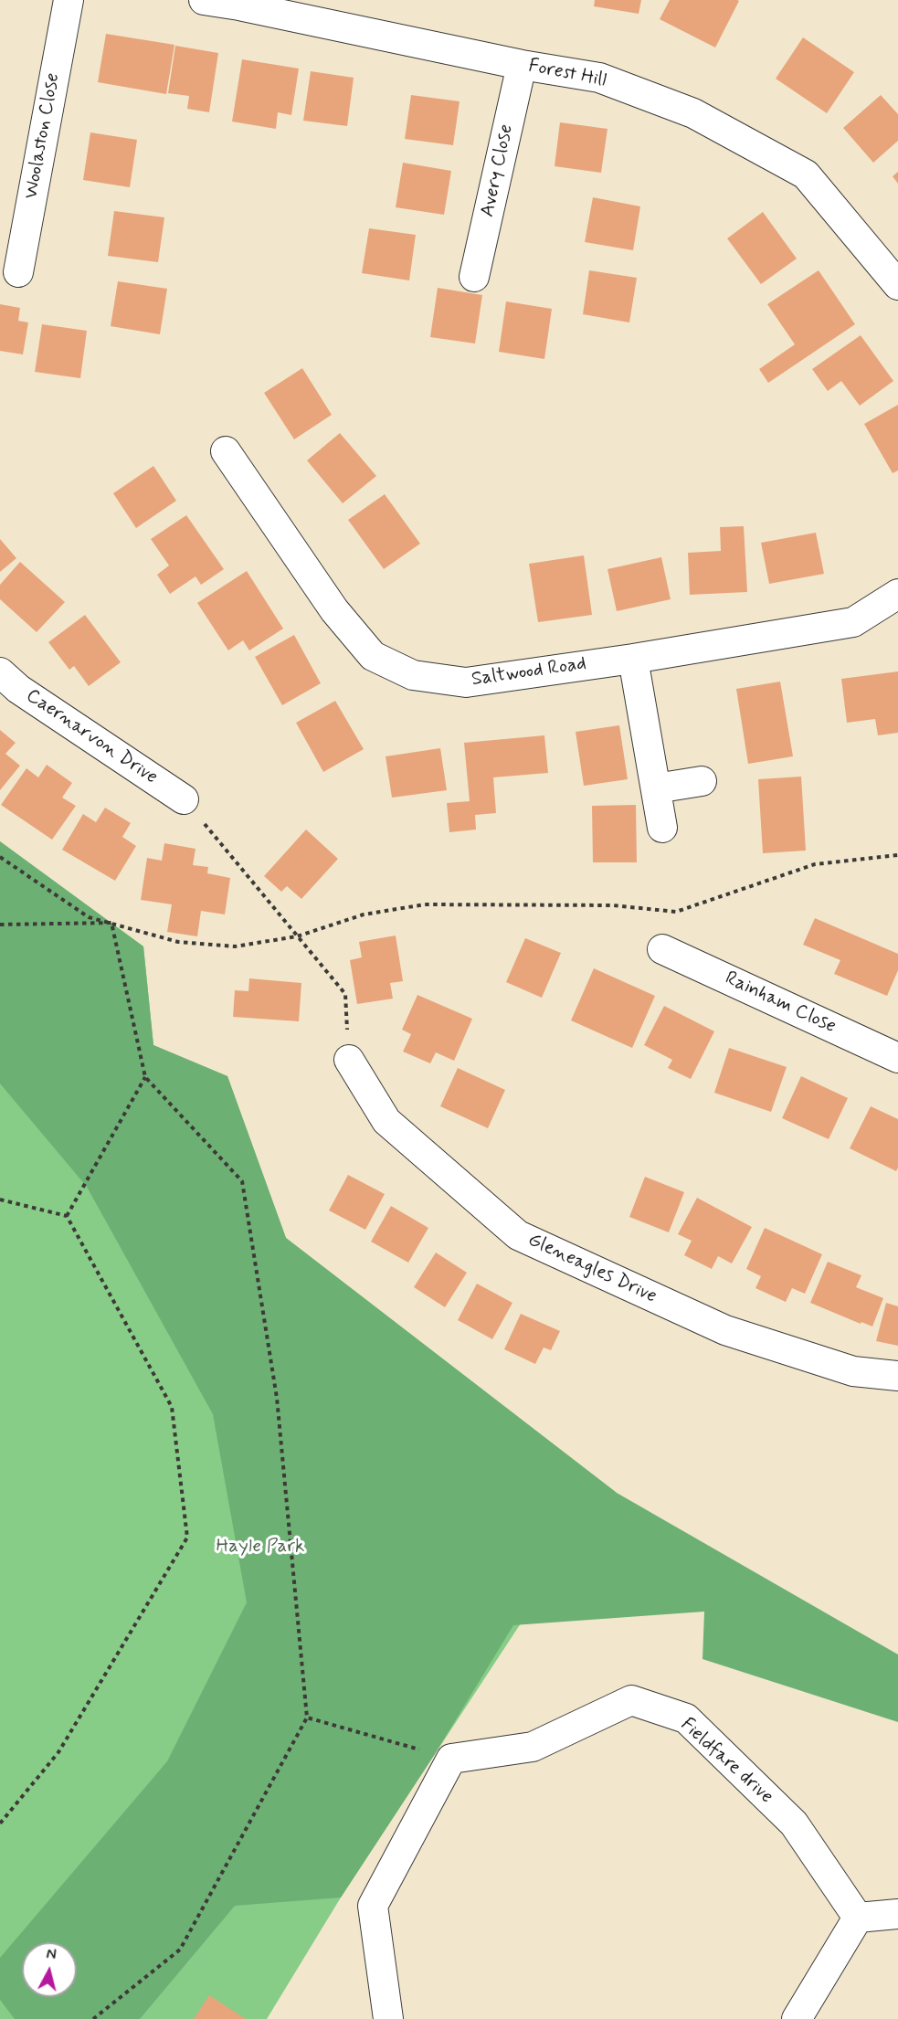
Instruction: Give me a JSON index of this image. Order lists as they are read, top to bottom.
{
  "streets": {
    "street": [
      "Forest Hill",
      "Woolaston Close",
      "Avery Close",
      "Saltwood Road",
      "Caernarvon Drive",
      "Rainham Close",
      "Gleneagles Drive",
      "Fieldfare drive"
    ]
  },
  "crossings": [
    ["Forest Hill", "Avery Close"]
  ],
  "parks": ["Hayle Park"],
  "north": "top"
}
